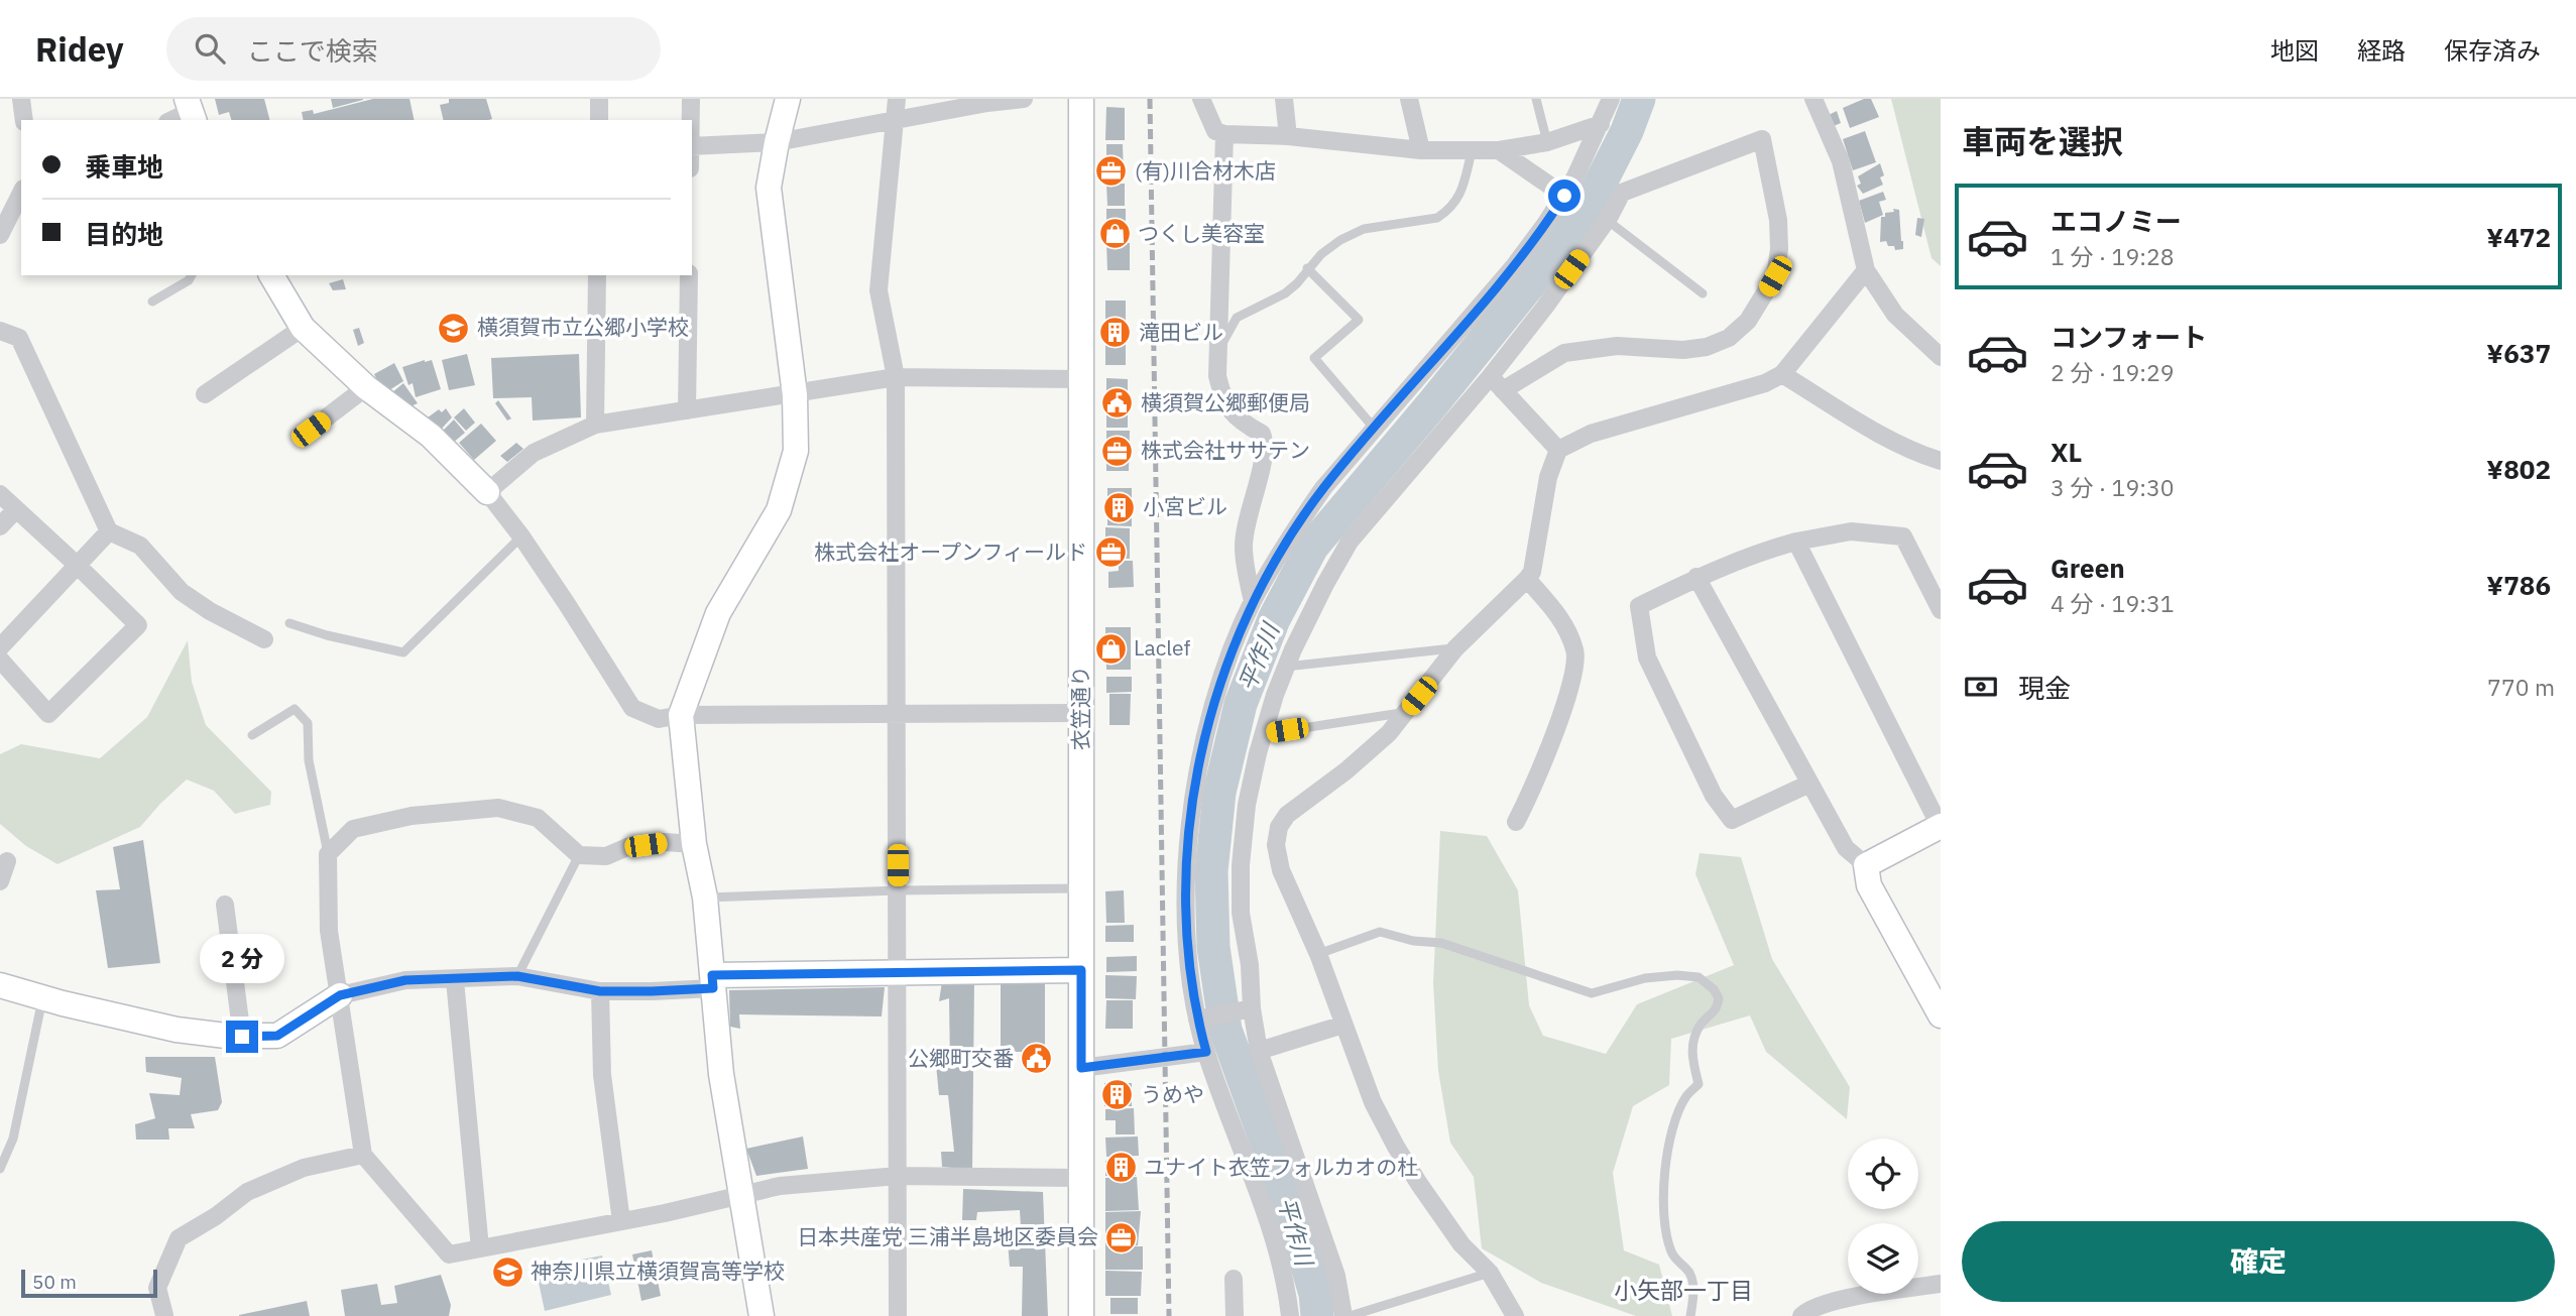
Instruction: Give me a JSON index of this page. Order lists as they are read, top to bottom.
{
  "streets": {
    "street": ["衣笠通り"]
  },
  "districts": ["小矢部一丁目"],
  "water": ["平作川"],
  "places": {
    "office": [
      "(有)川合材木店",
      "株式会社ササテン",
      "株式会社オープンフィールド",
      "日本共産党 三浦半島地区委員会"
    ],
    "shop": ["つくし美容室", "Laclef"],
    "school or university": ["横須賀市立公郷小学校", "神奈川県立横須賀高等学校"],
    "building": [
      "滝田ビル",
      "小宮ビル",
      "うめや",
      "ユナイト衣笠フォルカオの杜"
    ],
    "public building": ["横須賀公郷郵便局", "公郷町交番"]
  },
  "scale_bar": "50 m",
  "page": {
    "header": "Ridey",
    "search": "ここで検索",
    "nav": ["地図", "経路", "保存済み"],
    "heading": "車両を選択",
    "banner": ["乗車地", "目的地"],
    "list": [
      {
        "name": "エコノミー",
        "note": "1 分 · 19:28",
        "value": "¥472"
      },
      {
        "name": "コンフォート",
        "note": "2 分 · 19:29",
        "value": "¥637"
      },
      {
        "name": "XL",
        "note": "3 分 · 19:30",
        "value": "¥802"
      },
      {
        "name": "Green",
        "note": "4 分 · 19:31",
        "value": "¥786"
      }
    ],
    "pay": ["現金", "770 m"],
    "bubble": "2 分",
    "buttons": "確定",
    "scale": "50 m"
  }
}
